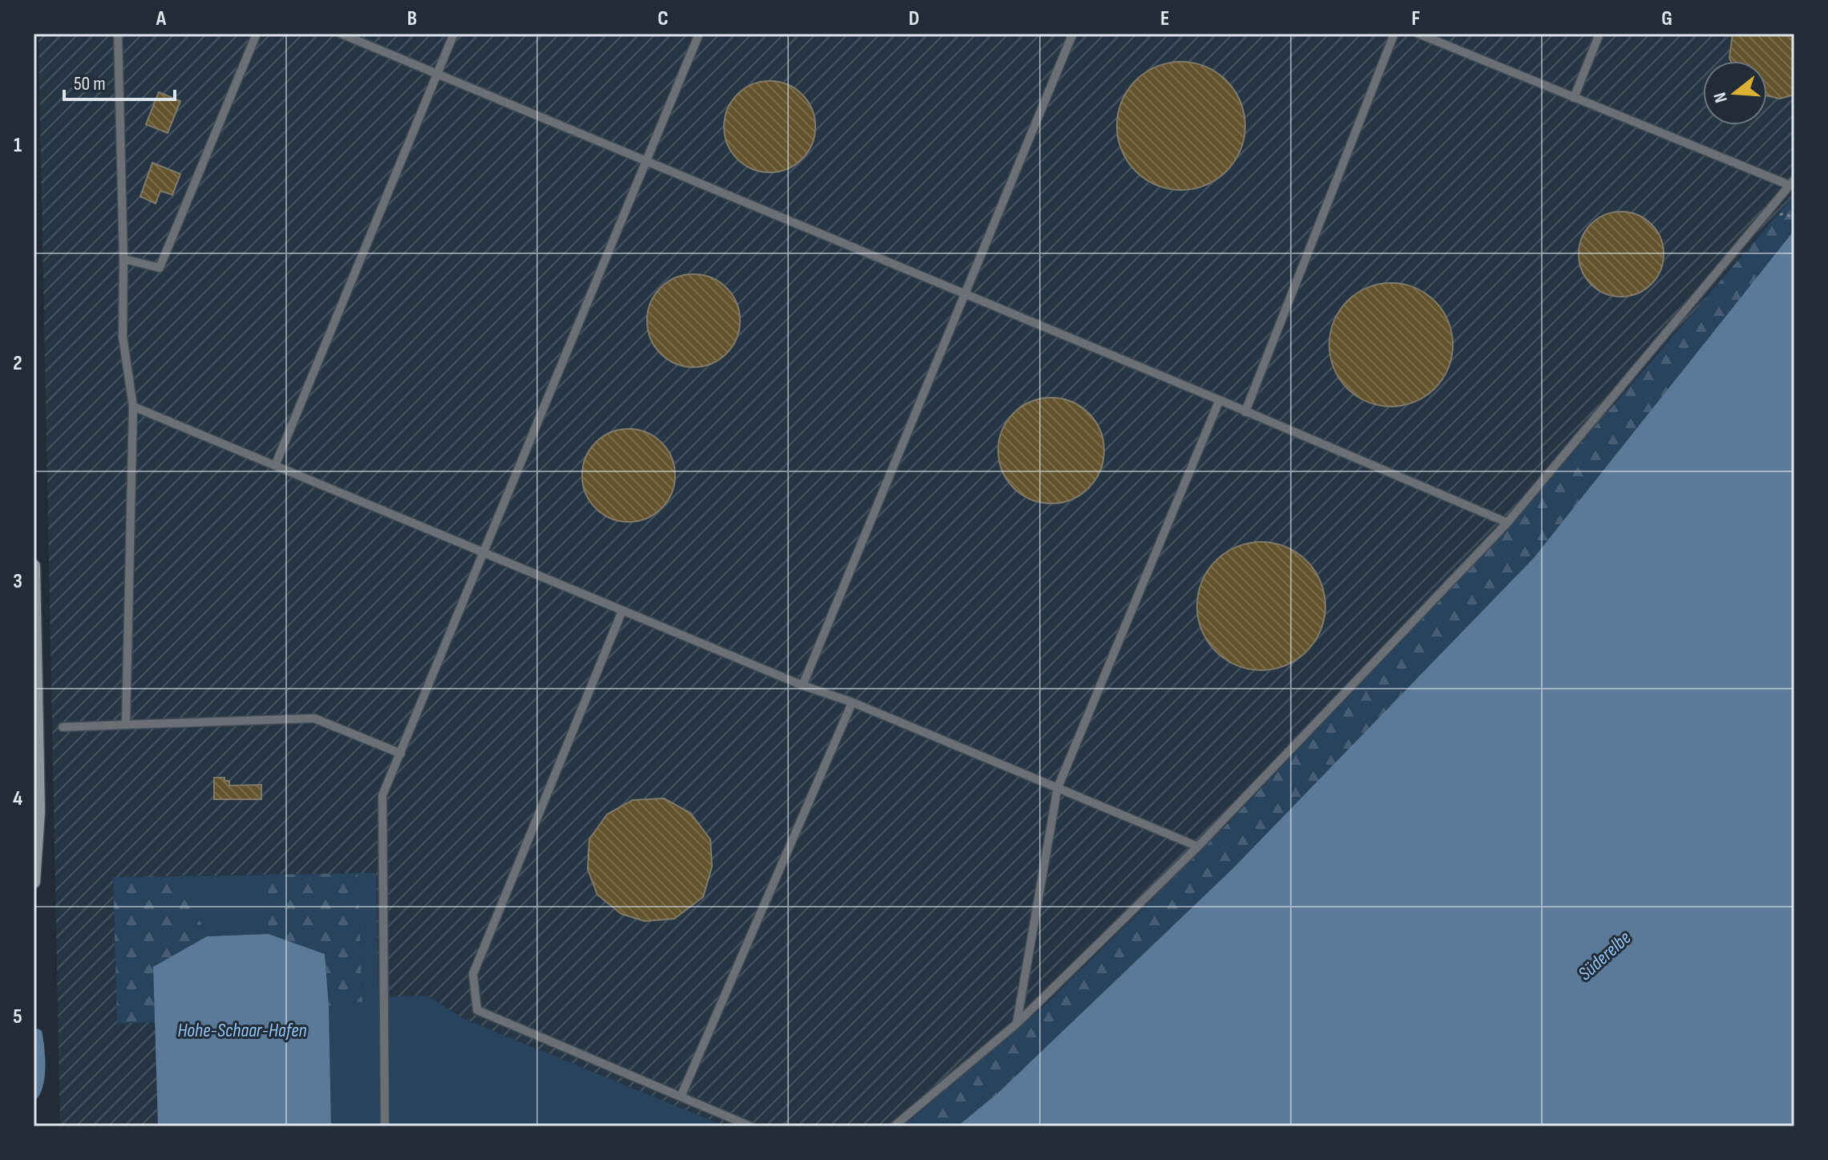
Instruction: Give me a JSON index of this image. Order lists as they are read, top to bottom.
{
  "water": ["Süderelbe", "Hohe-Schaar-Hafen"],
  "scale_bar": "50 m",
  "north": "left",
  "grid": {
    "columns": [
      "A",
      "B",
      "C",
      "D",
      "E",
      "F",
      "G"
    ],
    "rows": [
      "1",
      "2",
      "3",
      "4",
      "5"
    ]
  }
}
